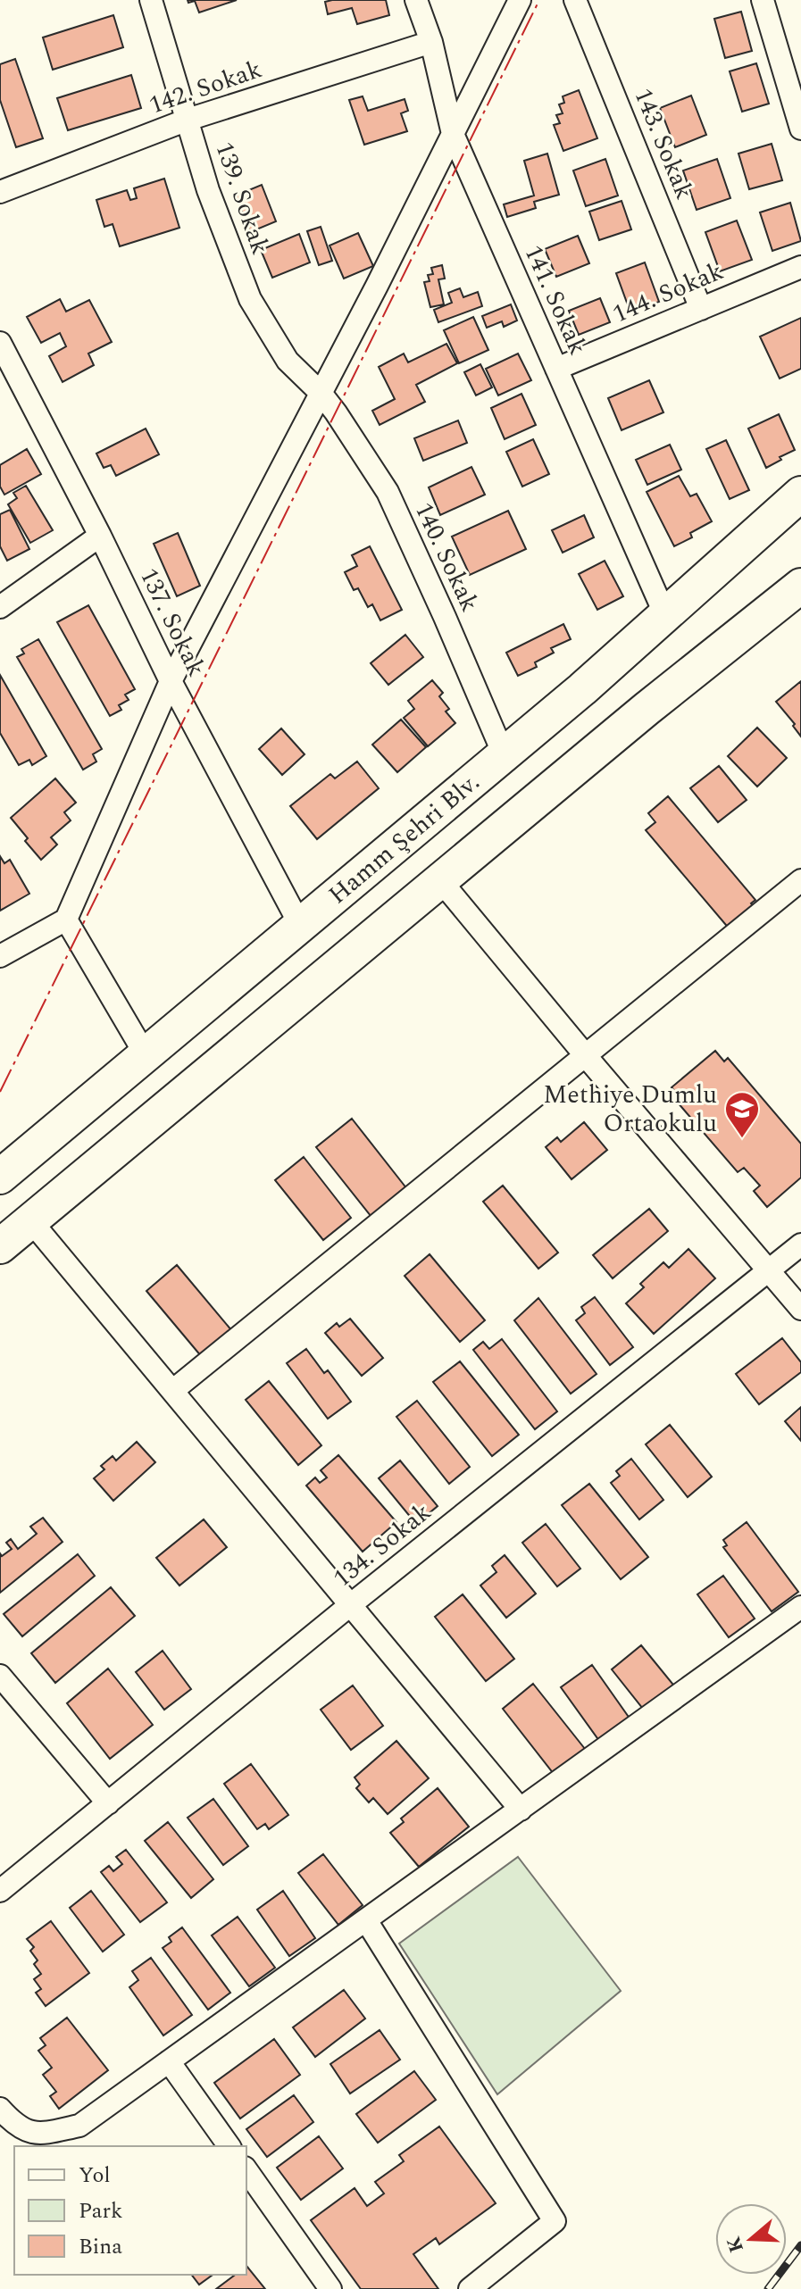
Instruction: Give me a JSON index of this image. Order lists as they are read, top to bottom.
{
  "streets": {
    "main road": ["Hamm Şehri Blv."],
    "street": [
      "142. Sokak",
      "143. Sokak",
      "139. Sokak",
      "144. Sokak",
      "141. Sokak",
      "140. Sokak",
      "137. Sokak",
      "134. Sokak"
    ]
  },
  "crossings": [
    ["142. Sokak", "139. Sokak"],
    ["142. Sokak", "141. Sokak"],
    ["143. Sokak", "144. Sokak"],
    ["139. Sokak", "140. Sokak"],
    ["144. Sokak", "141. Sokak"],
    ["141. Sokak", "Hamm Şehri Blv."],
    ["140. Sokak", "Hamm Şehri Blv."],
    ["137. Sokak", "Hamm Şehri Blv."]
  ],
  "places": {
    "school or university": ["Methiye Dumlu Ortaokulu"]
  },
  "legend": ["Yol", "Park", "Bina"],
  "north": "left"
}
